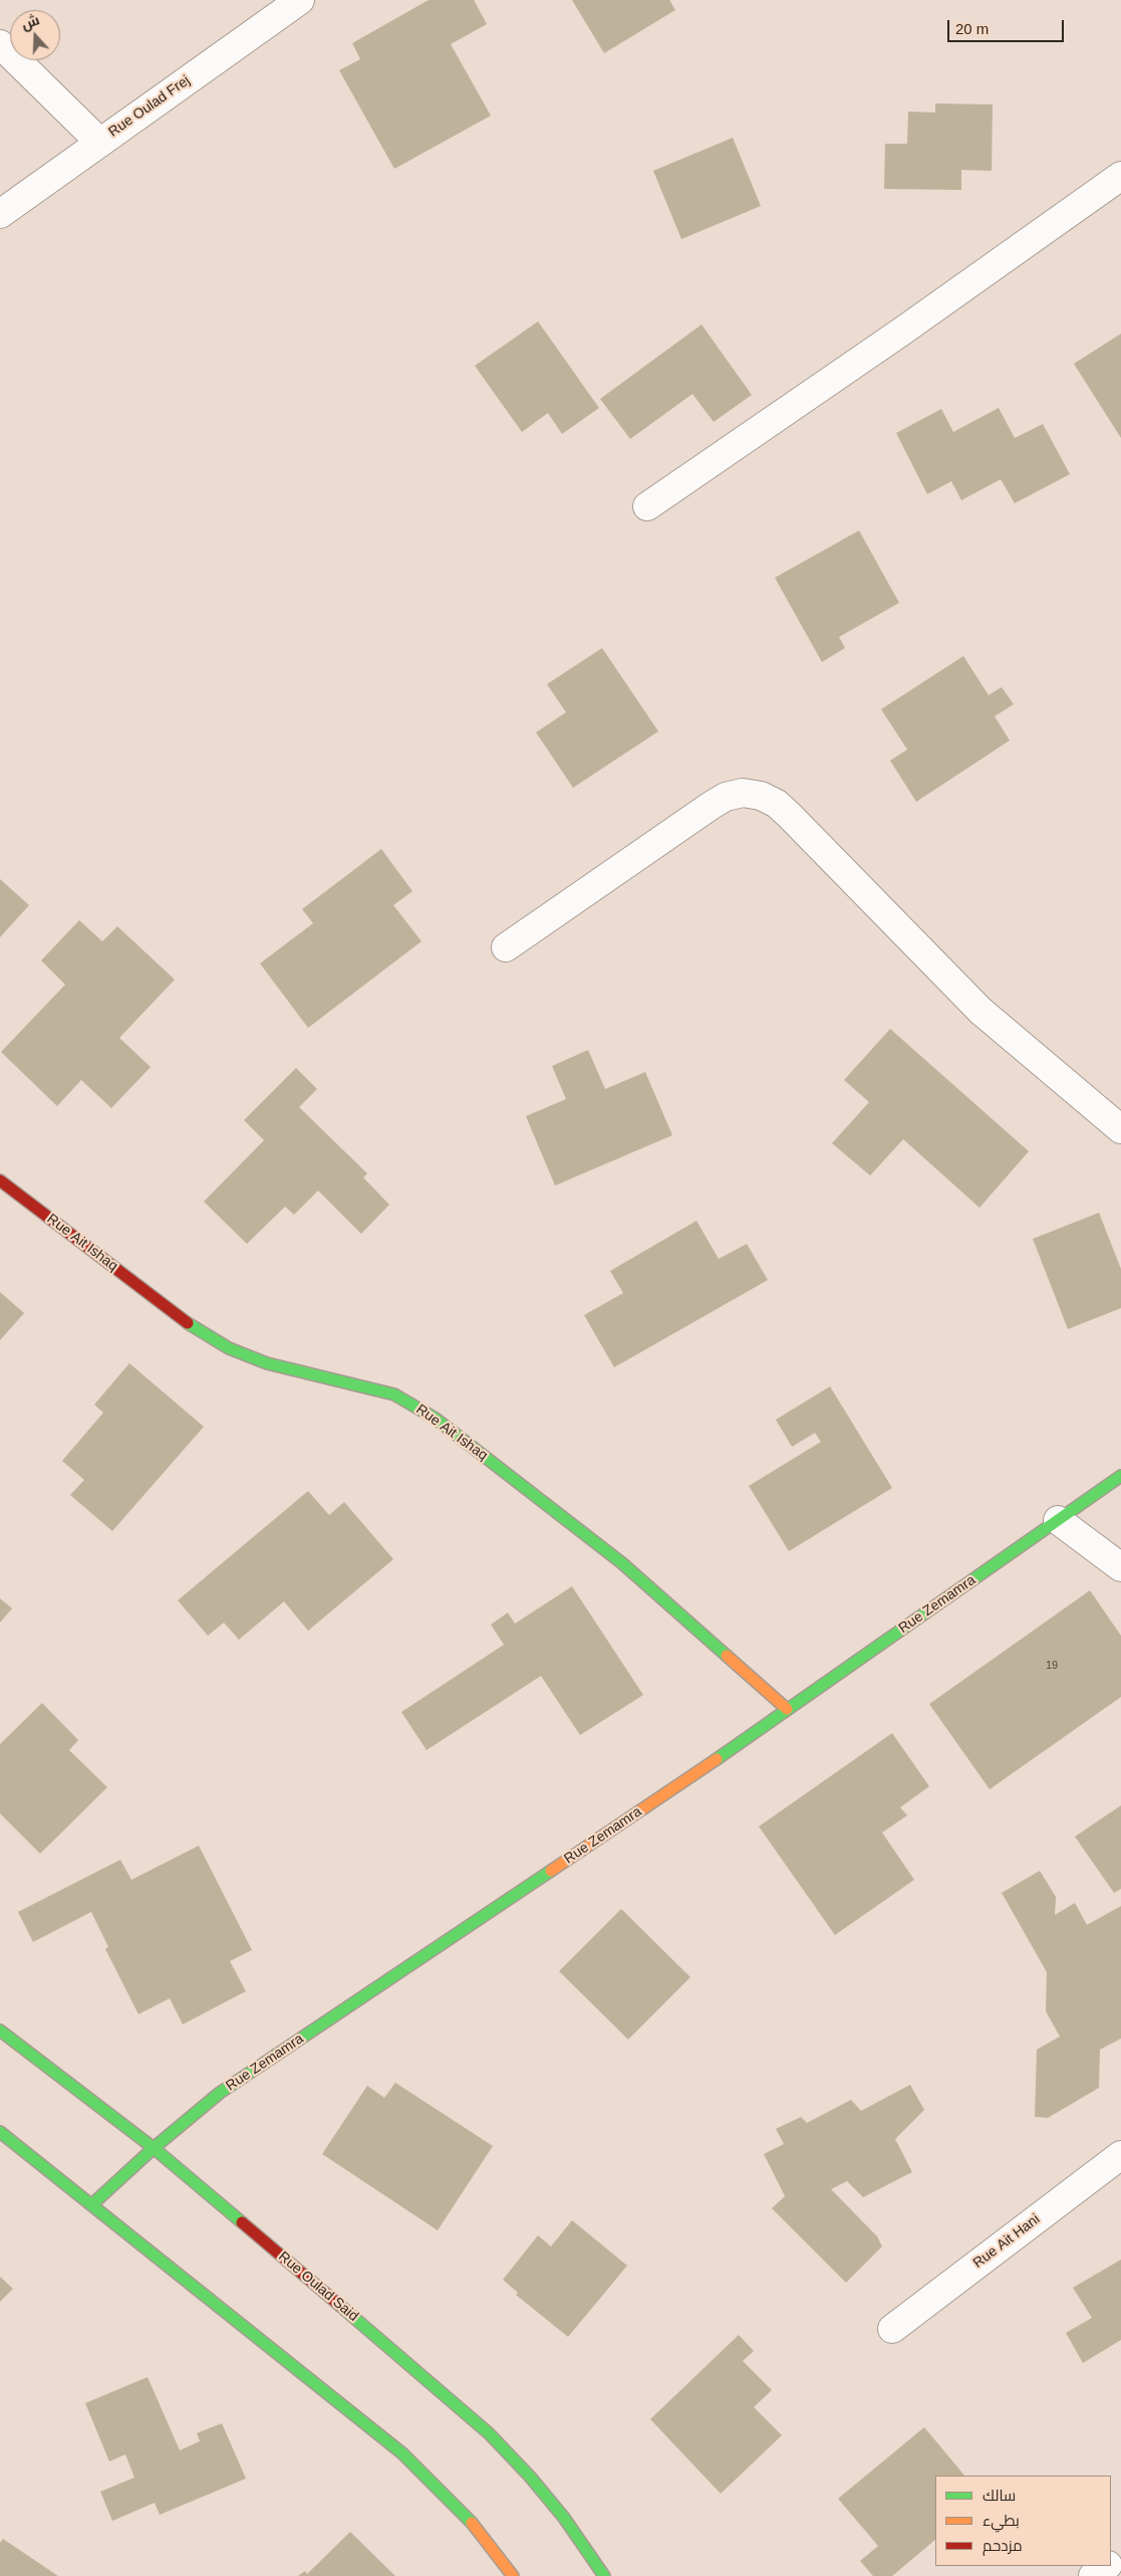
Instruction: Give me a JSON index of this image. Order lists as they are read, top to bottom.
{
  "streets": {
    "street": [
      "Rue Oulad Frej",
      "Rue Ait Ishaq",
      "Rue Zemamra",
      "Rue Ait Hani",
      "Rue Oulad Said"
    ]
  },
  "crossings": [
    ["Rue Ait Ishaq", "Rue Zemamra"],
    ["Rue Zemamra", "Rue Oulad Said"]
  ],
  "house_numbers": ["19"],
  "legend": ["سالك", "بطيء", "مزدحم"],
  "scale_bar": "20 m",
  "north": "top"
}
